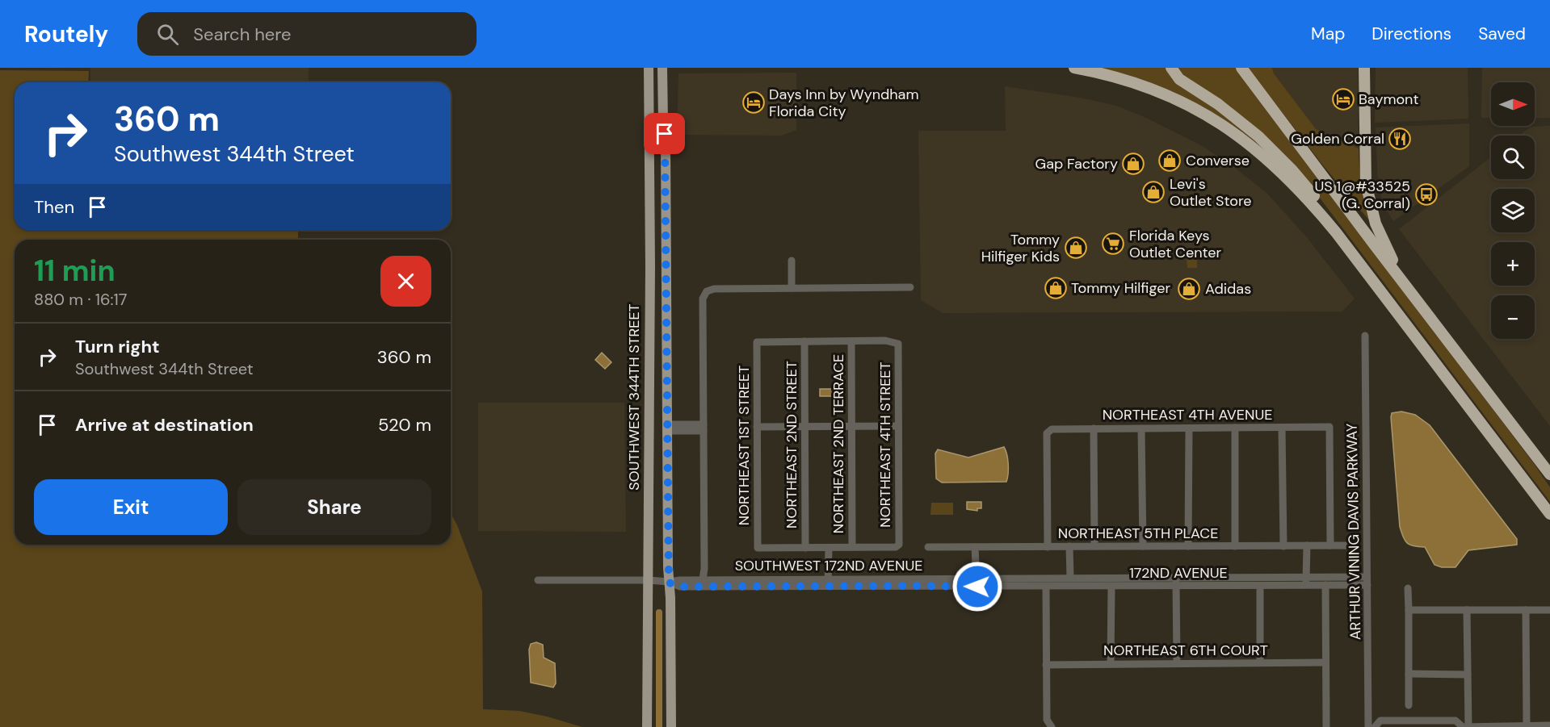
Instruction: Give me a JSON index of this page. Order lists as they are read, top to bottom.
{
  "streets": {
    "main road": ["SOUTHWEST 344TH STREET"],
    "street": [
      "NORTHEAST 4TH AVENUE",
      "NORTHEAST 2ND TERRACE",
      "NORTHEAST 2ND STREET",
      "NORTHEAST 4TH STREET",
      "NORTHEAST 1ST STREET",
      "ARTHUR VINING DAVIS PARKWAY",
      "NORTHEAST 5TH PLACE",
      "SOUTHWEST 172ND AVENUE",
      "172ND AVENUE",
      "NORTHEAST 6TH COURT"
    ]
  },
  "crossings": [
    ["SOUTHWEST 344TH STREET", "SOUTHWEST 172ND AVENUE"],
    ["NORTHEAST 4TH AVENUE", "NORTHEAST 5TH PLACE"],
    ["NORTHEAST 2ND TERRACE", "NORTHEAST 4TH STREET"],
    ["NORTHEAST 2ND STREET", "NORTHEAST 1ST STREET"],
    ["ARTHUR VINING DAVIS PARKWAY", "172ND AVENUE"],
    ["SOUTHWEST 172ND AVENUE", "172ND AVENUE"]
  ],
  "places": {
    "hotel": ["Baymont", "Days Inn by Wyndham Florida City"],
    "restaurant": ["Golden Corral"],
    "shop": [
      "Converse",
      "Gap Factory",
      "Levi's Outlet Store",
      "Tommy Hilfiger Kids",
      "Tommy Hilfiger",
      "Adidas"
    ],
    "bus stop": ["US 1@#33525 (G. Corral)"],
    "supermarket": ["Florida Keys Outlet Center"]
  },
  "north": "right",
  "page": {
    "header": "Routely",
    "search": "Search here",
    "nav": ["Map", "Directions", "Saved"],
    "map_buttons": ["+", "−"],
    "turn": ["360 m", "Southwest 344th Street"],
    "then": "Then",
    "heading": ["11 min", "880 m · 16:17"],
    "list": [
      {
        "name": "Turn right",
        "note": "Southwest 344th Street",
        "value": "360 m"
      },
      {
        "name": "Arrive at destination",
        "value": "520 m"
      }
    ],
    "buttons": ["Exit", "Share"]
  }
}
